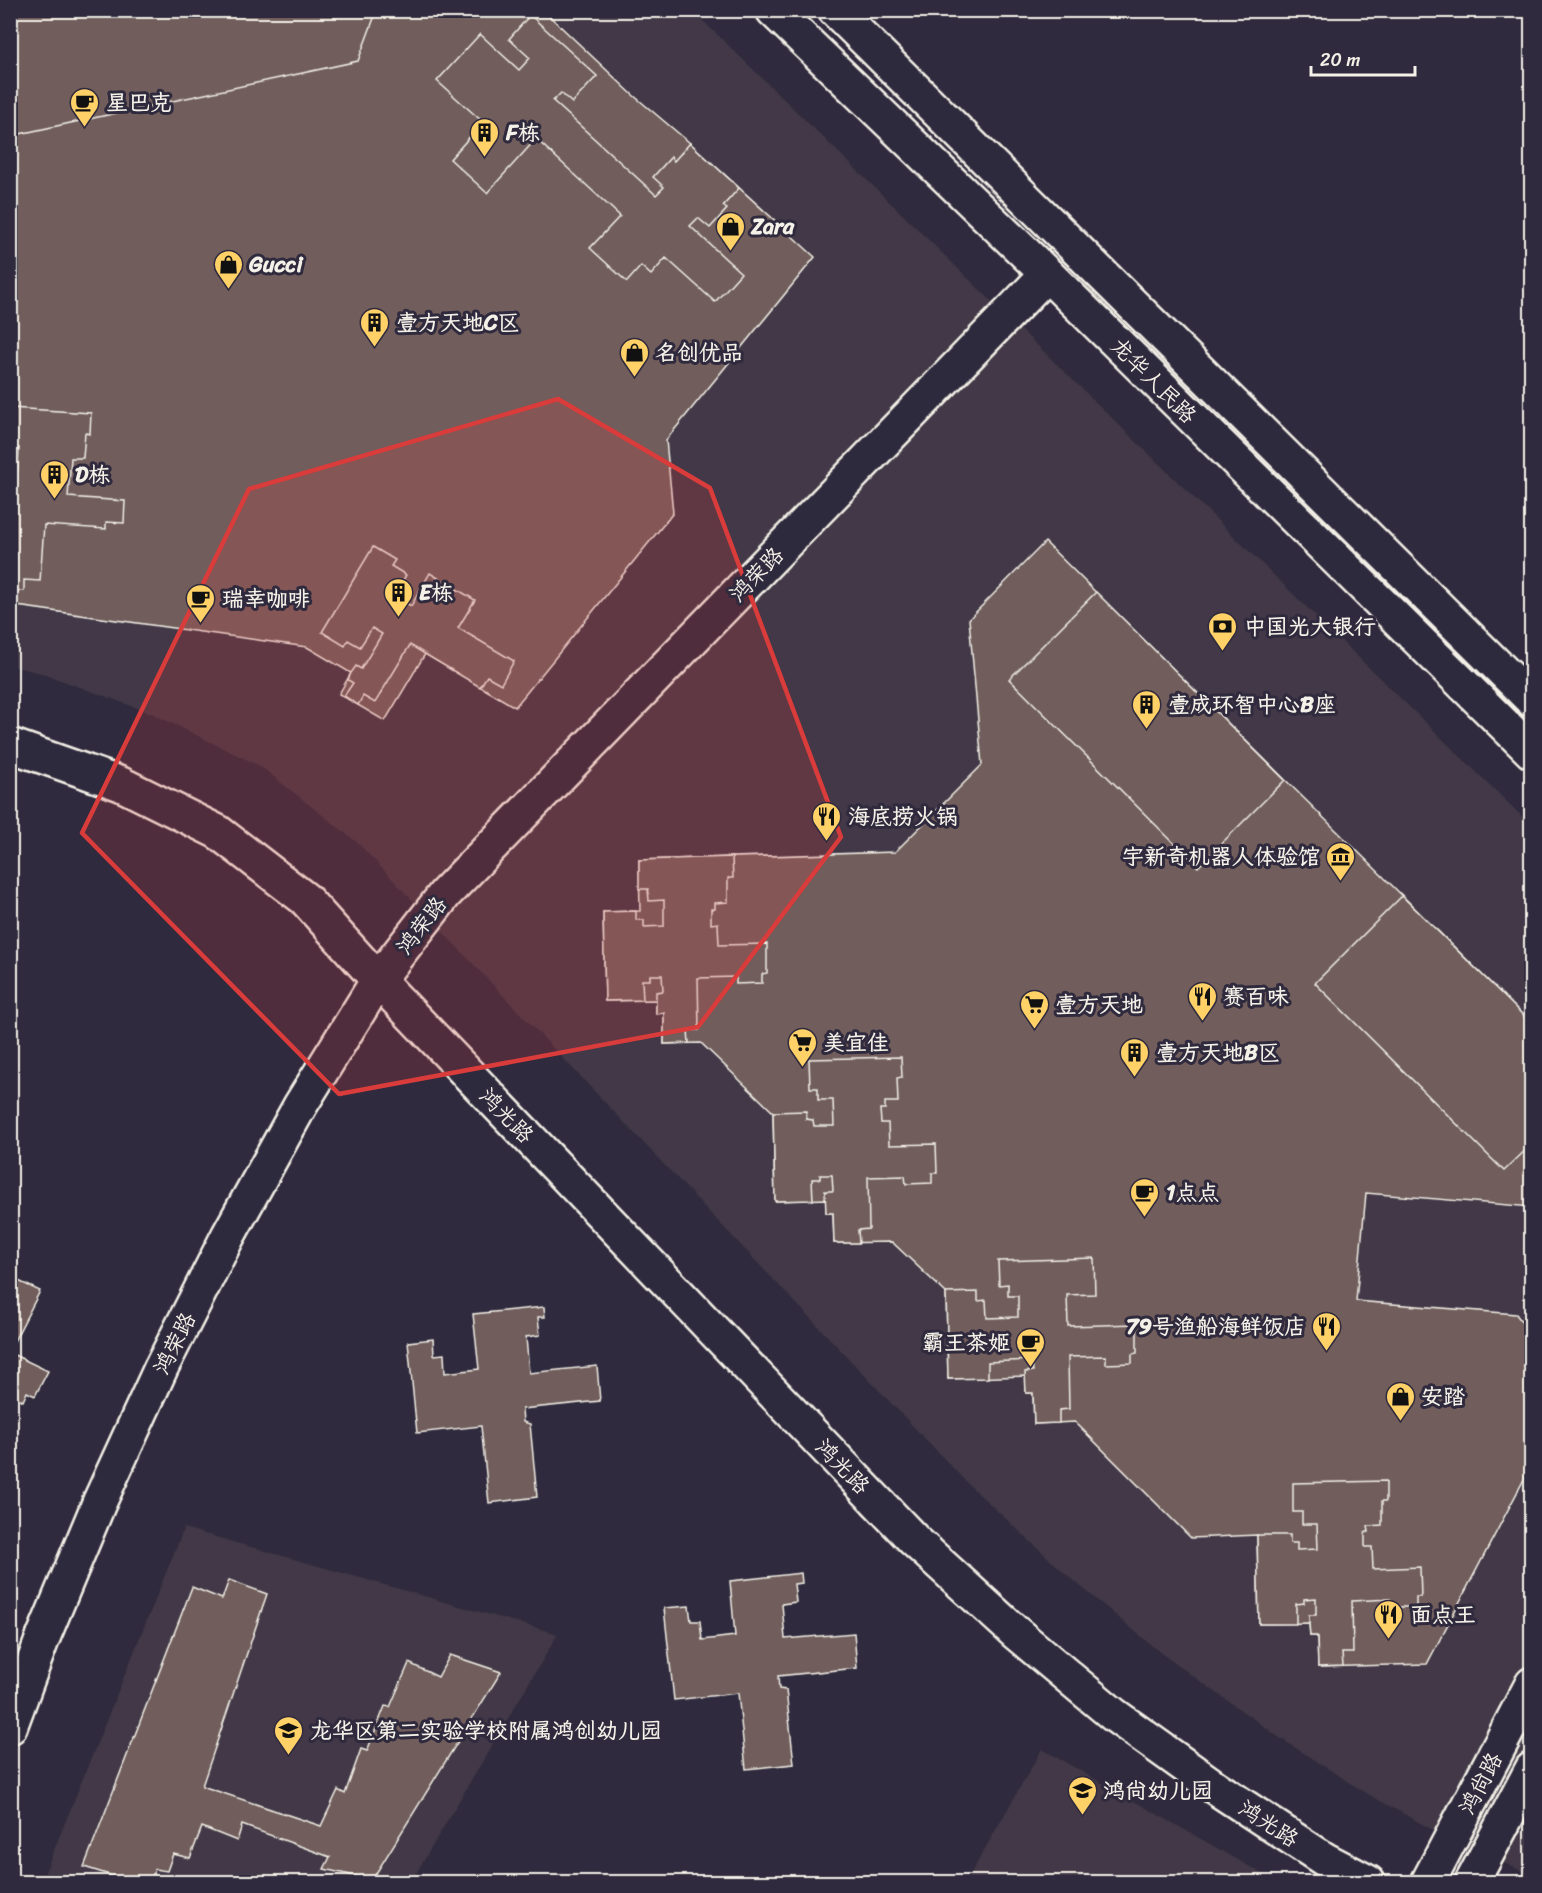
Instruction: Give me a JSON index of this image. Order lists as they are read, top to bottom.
{
  "streets": {
    "street": [
      "龙华人民路",
      "鸿荣路",
      "鸿光路",
      "鸿尚路"
    ]
  },
  "crossings": [
    ["龙华人民路", "鸿荣路"],
    ["鸿荣路", "鸿光路"]
  ],
  "places": {
    "cafe": [
      "星巴克",
      "瑞幸咖啡",
      "1点点",
      "霸王茶姬"
    ],
    "building": [
      "F栋",
      "壹方天地C区",
      "D栋",
      "E栋",
      "壹成环智中心B座",
      "壹方天地B区"
    ],
    "shop": [
      "Zara",
      "Gucci",
      "名创优品",
      "安踏"
    ],
    "bank": ["中国光大银行"],
    "restaurant": [
      "海底捞火锅",
      "赛百味",
      "79号渔船海鲜饭店",
      "面点王"
    ],
    "museum": ["宇新奇机器人体验馆"],
    "supermarket": ["壹方天地", "美宜佳"],
    "school or university": ["龙华区第二实验学校附属鸿创幼儿园", "鸿尚幼儿园"]
  },
  "scale_bar": "20 m"
}
